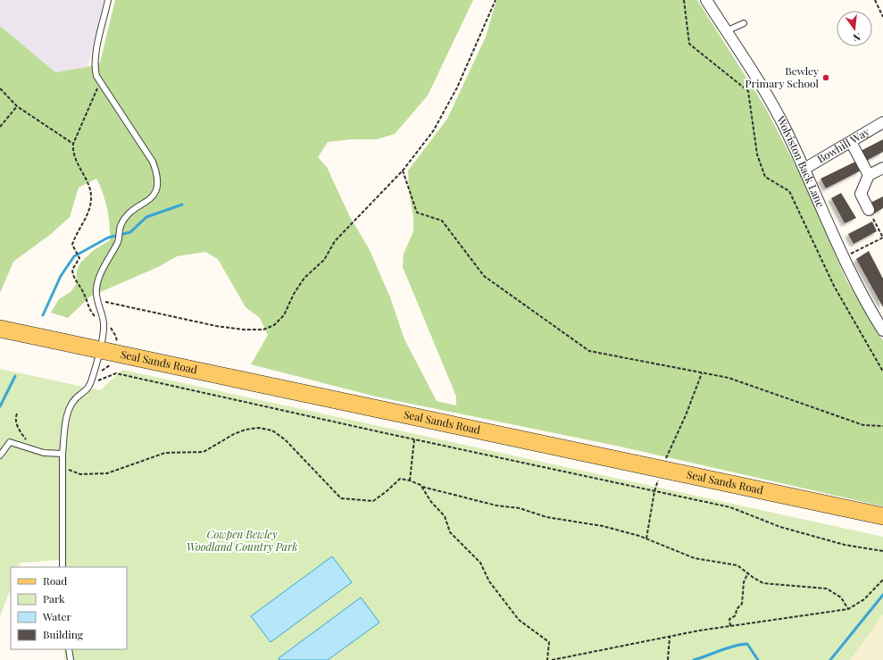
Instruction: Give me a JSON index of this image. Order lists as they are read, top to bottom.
{
  "streets": {
    "main road": ["Seal Sands Road"],
    "street": ["Bowhill Way", "Wolviston Back Lane"]
  },
  "crossings": [
    ["Bowhill Way", "Wolviston Back Lane"]
  ],
  "parks": ["Cowpen Bewley Woodland Country Park"],
  "places": ["Bewley Primary School"],
  "legend": [
    "Road",
    "Park",
    "Water",
    "Building"
  ],
  "north": "bottom"
}
